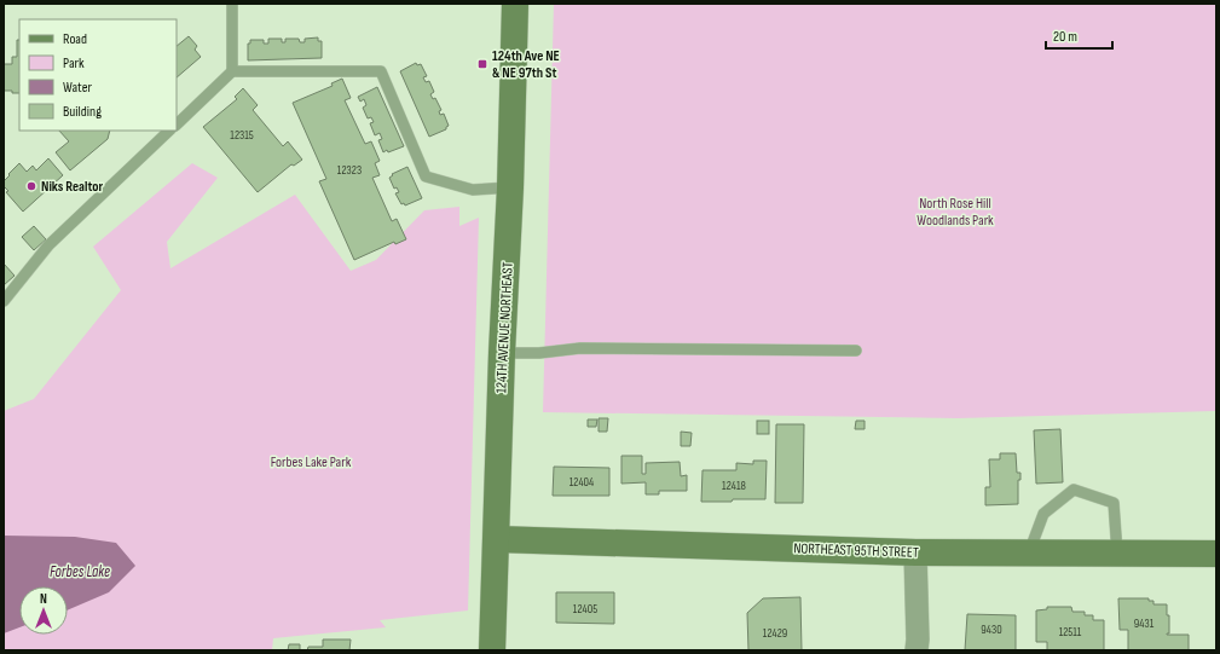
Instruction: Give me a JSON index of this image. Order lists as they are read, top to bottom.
{
  "streets": {
    "street": ["124TH AVENUE NORTHEAST", "NORTHEAST 95TH STREET"]
  },
  "crossings": [
    ["124TH AVENUE NORTHEAST", "NORTHEAST 95TH STREET"]
  ],
  "water": ["Forbes Lake"],
  "parks": ["North Rose Hill Woodlands Park", "Forbes Lake Park"],
  "places": {
    "transit": ["124th Ave NE & NE 97th St"],
    "other": ["Niks Realtor"]
  },
  "house_numbers": [
    "12315",
    "12323",
    "12404",
    "12418",
    "12405",
    "9431",
    "9430",
    "12511",
    "12429"
  ],
  "legend": [
    "Road",
    "Park",
    "Water",
    "Building"
  ],
  "scale_bar": "20 m",
  "north": "top"
}
